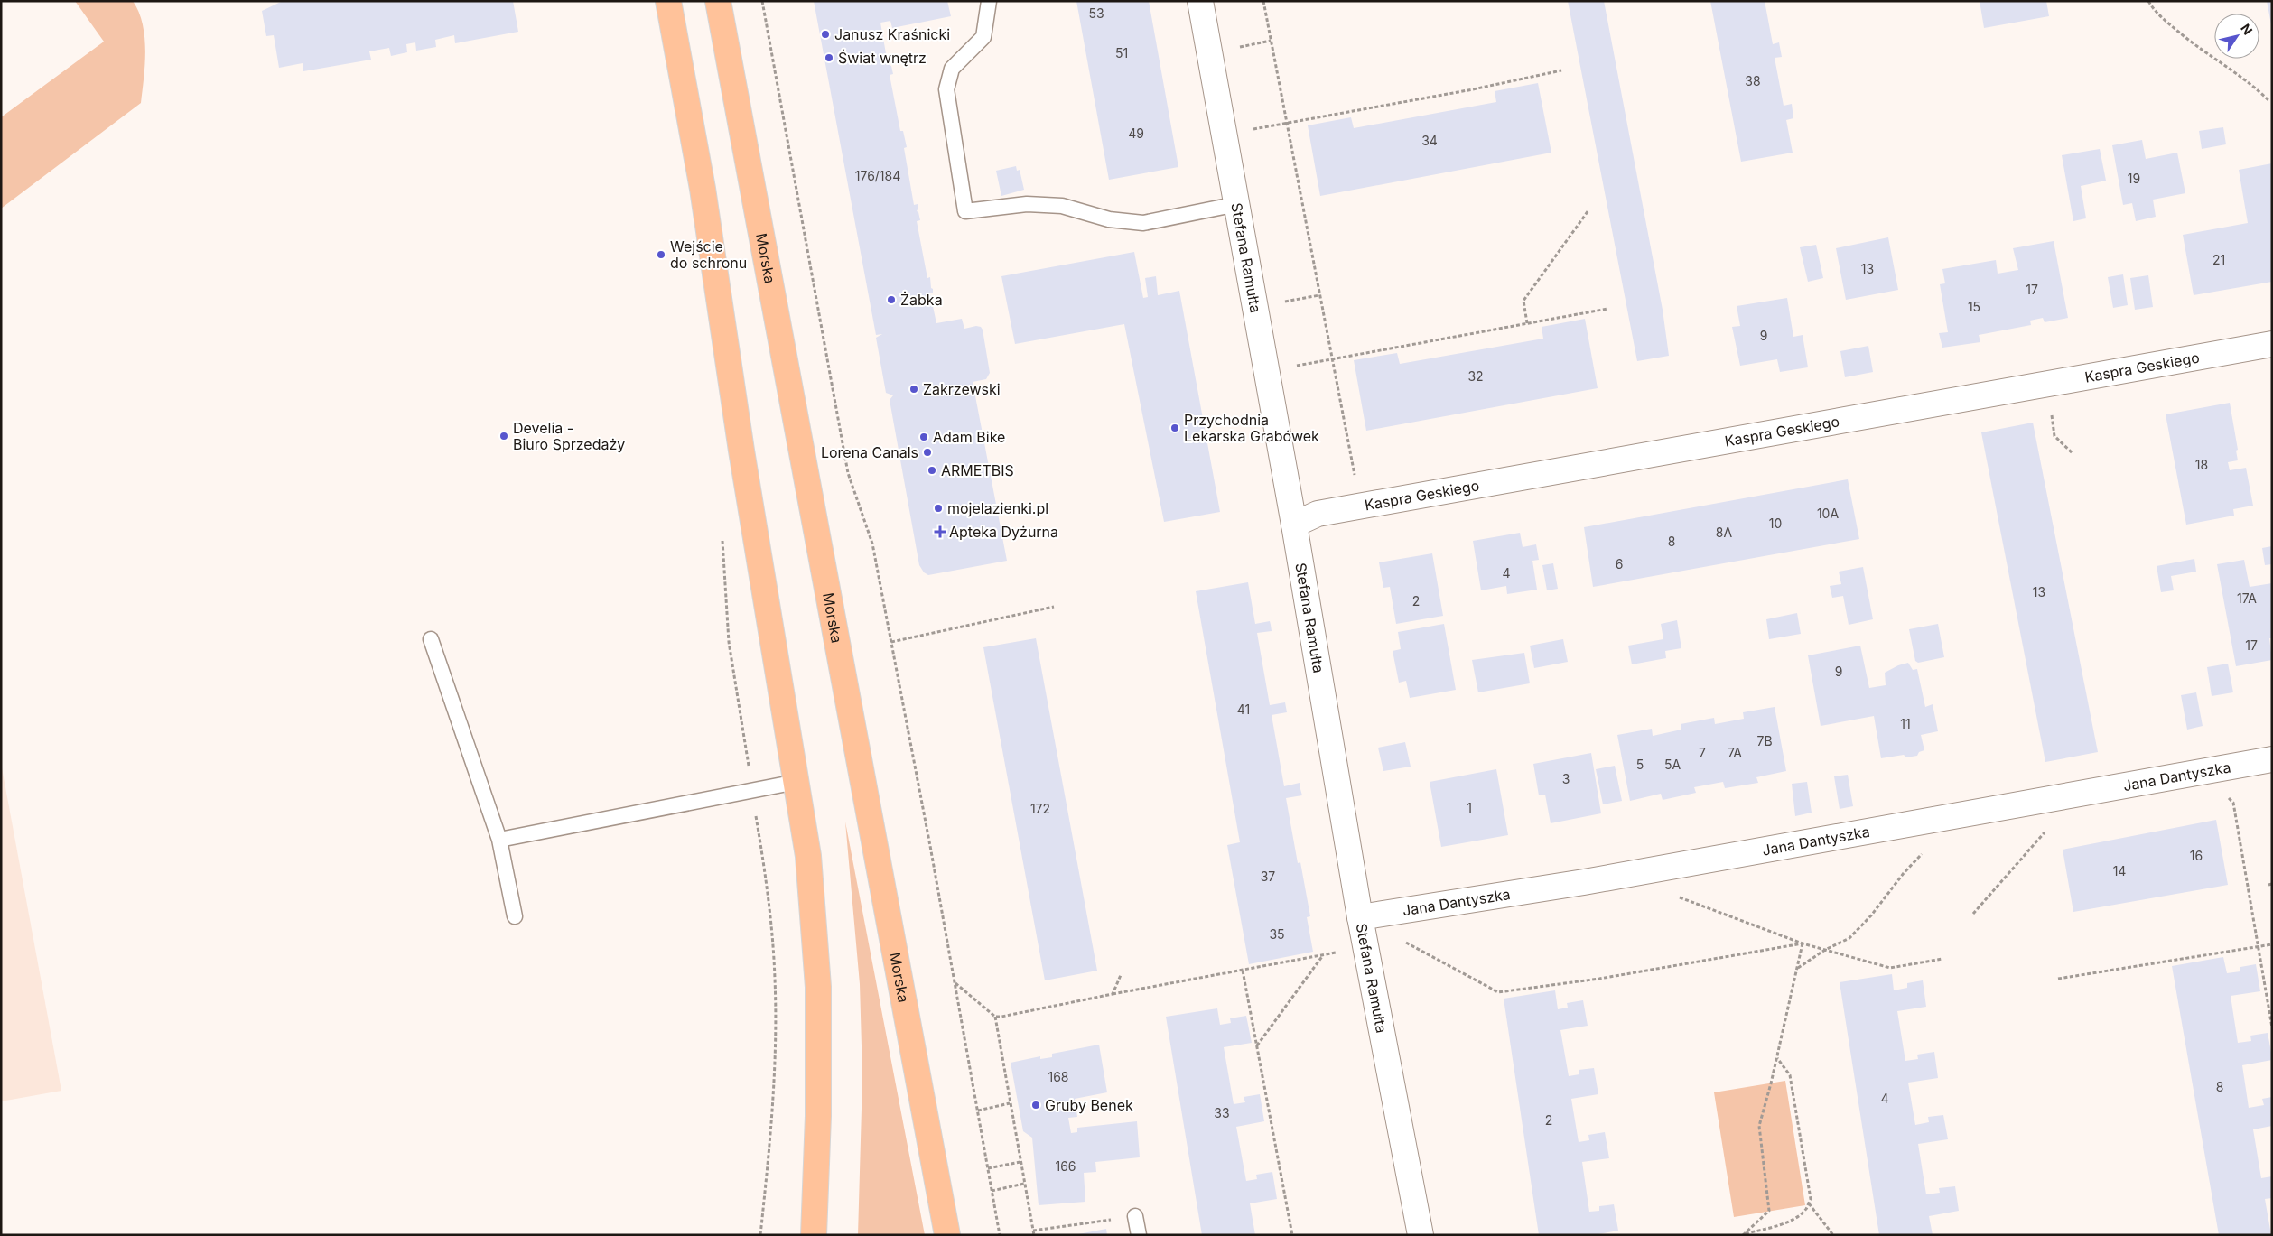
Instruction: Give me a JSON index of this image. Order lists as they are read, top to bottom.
{
  "streets": {
    "main road": ["Morska"],
    "street": ["Stefana Ramułta", "Kaspra Geskiego", "Jana Dantyszka"]
  },
  "crossings": [
    ["Stefana Ramułta", "Kaspra Geskiego"],
    ["Stefana Ramułta", "Jana Dantyszka"]
  ],
  "places": {
    "other": [
      "Janusz Kraśnicki",
      "Świat wnętrz",
      "Wejście do schronu",
      "Żabka",
      "Zakrzewski",
      "Przychodnia Lekarska Grabówek",
      "Develia - Biuro Sprzedaży",
      "Adam Bike",
      "Lorena Canals",
      "ARMETBIS",
      "mojelazienki.pl",
      "Gruby Benek"
    ],
    "health": ["Apteka Dyżurna"]
  },
  "house_numbers": [
    "53",
    "51",
    "38",
    "49",
    "34",
    "176/184",
    "19",
    "21",
    "13",
    "17",
    "15",
    "9",
    "32",
    "18",
    "10A",
    "10",
    "8A",
    "8",
    "6",
    "4",
    "13",
    "17A",
    "2",
    "17",
    "9",
    "41",
    "11",
    "7B",
    "7",
    "7A",
    "5",
    "5A",
    "3",
    "1",
    "172",
    "16",
    "14",
    "37",
    "35",
    "168",
    "8",
    "4",
    "33",
    "2",
    "166"
  ],
  "north": "top right"
}
